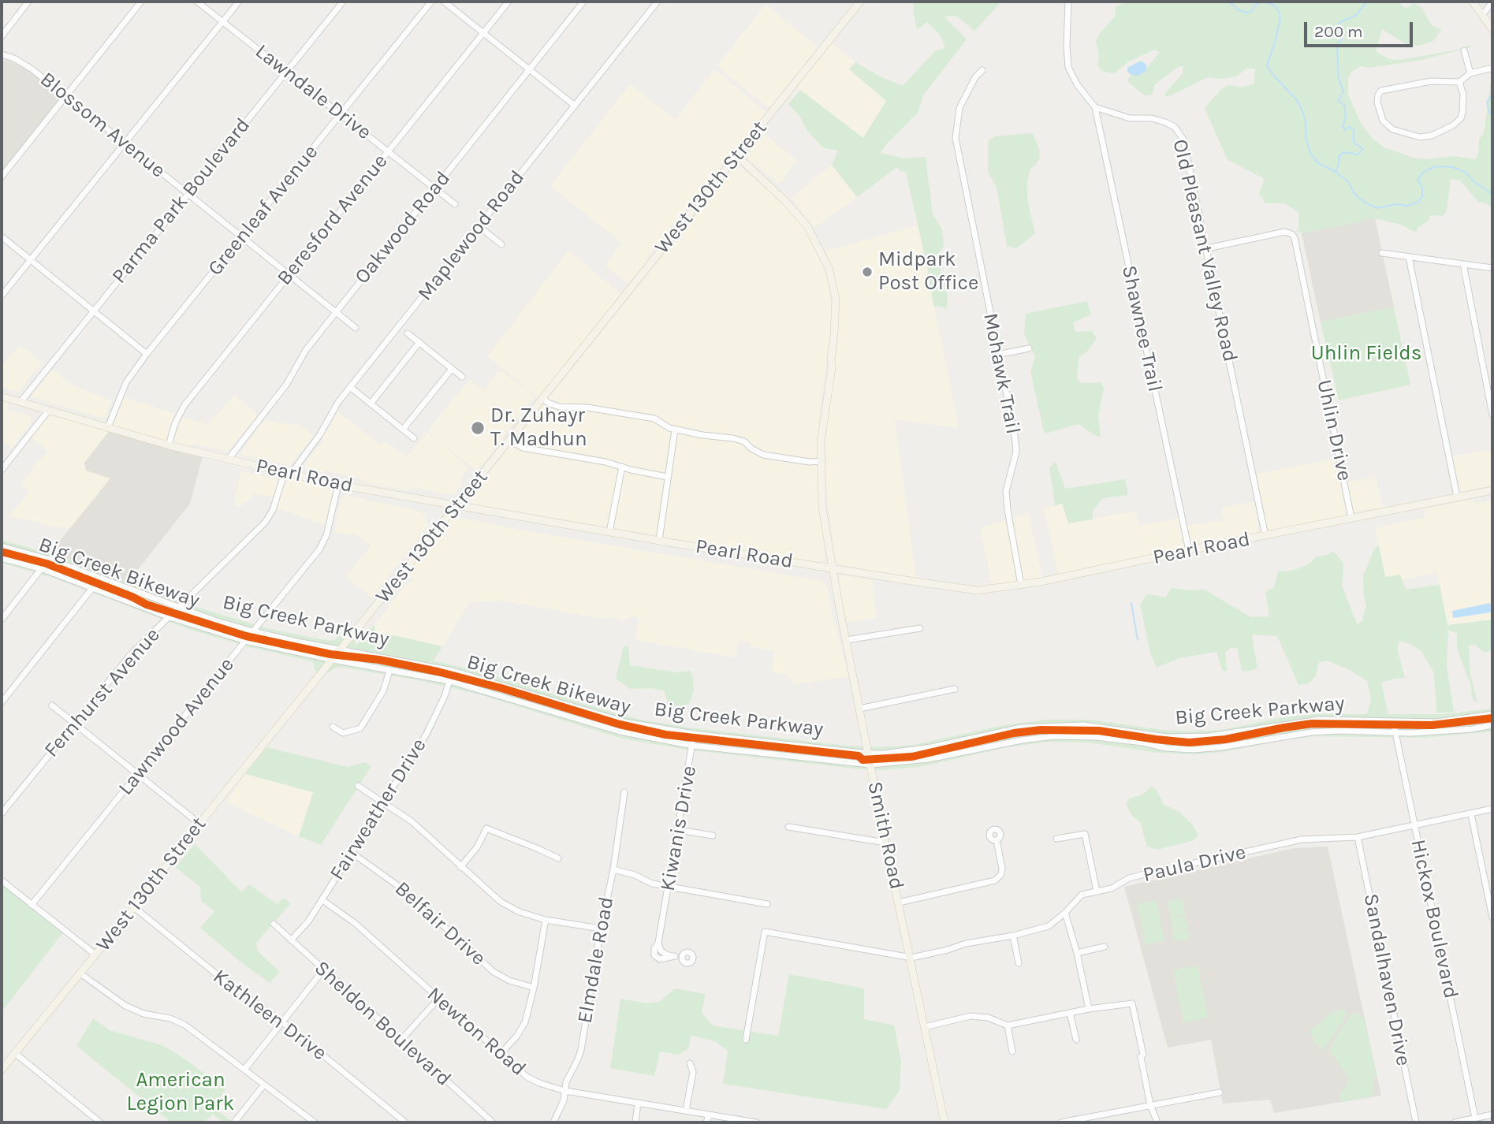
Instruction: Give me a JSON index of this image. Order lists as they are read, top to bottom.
{
  "streets": {
    "main road": ["West 130th Street", "Pearl Road", "Smith Road"],
    "street": [
      "Lawndale Drive",
      "Blossom Avenue",
      "Parma Park Boulevard",
      "Greenleaf Avenue",
      "Beresford Avenue",
      "Oakwood Road",
      "Maplewood Road",
      "Old Pleasant Valley Road",
      "Shawnee Trail",
      "Mohawk Trail",
      "Uhlin Drive",
      "Big Creek Parkway",
      "Fernhurst Avenue",
      "Lawnwood Avenue",
      "Fairweather Drive",
      "Kiwanis Drive",
      "Paula Drive",
      "Hickox Boulevard",
      "Belfair Drive",
      "Elmdale Road",
      "Sandalhaven Drive",
      "Kathleen Drive",
      "Sheldon Boulevard",
      "Newton Road"
    ],
    "cycle path": ["Big Creek Bikeway"]
  },
  "crossings": [
    ["Lawndale Drive", "Parma Park Boulevard"],
    ["Lawndale Drive", "Greenleaf Avenue"],
    ["Lawndale Drive", "Beresford Avenue"],
    ["Lawndale Drive", "Oakwood Road"],
    ["Blossom Avenue", "Parma Park Boulevard"],
    ["Blossom Avenue", "Greenleaf Avenue"],
    ["Blossom Avenue", "Beresford Avenue"],
    ["Blossom Avenue", "Oakwood Road"],
    ["West 130th Street", "Pearl Road"],
    ["West 130th Street", "Big Creek Parkway"],
    ["West 130th Street", "Smith Road"],
    ["West 130th Street", "Kathleen Drive"],
    ["Parma Park Boulevard", "Pearl Road"],
    ["Greenleaf Avenue", "Pearl Road"],
    ["Beresford Avenue", "Pearl Road"],
    ["Oakwood Road", "Pearl Road"],
    ["Maplewood Road", "Pearl Road"],
    ["Maplewood Road", "Fernhurst Avenue"],
    ["Old Pleasant Valley Road", "Shawnee Trail"],
    ["Old Pleasant Valley Road", "Uhlin Drive"],
    ["Old Pleasant Valley Road", "Pearl Road"],
    ["Shawnee Trail", "Pearl Road"],
    ["Mohawk Trail", "Pearl Road"],
    ["Uhlin Drive", "Pearl Road"],
    ["Pearl Road", "Fernhurst Avenue"],
    ["Pearl Road", "Lawnwood Avenue"],
    ["Pearl Road", "Smith Road"],
    ["Big Creek Parkway", "Fernhurst Avenue"],
    ["Big Creek Parkway", "Lawnwood Avenue"],
    ["Big Creek Parkway", "Fairweather Drive"],
    ["Big Creek Parkway", "Kiwanis Drive"],
    ["Big Creek Parkway", "Smith Road"],
    ["Big Creek Parkway", "Hickox Boulevard"],
    ["Fairweather Drive", "Belfair Drive"],
    ["Fairweather Drive", "Sheldon Boulevard"],
    ["Fairweather Drive", "Newton Road"],
    ["Smith Road", "Paula Drive"],
    ["Paula Drive", "Hickox Boulevard"],
    ["Paula Drive", "Sandalhaven Drive"],
    ["Elmdale Road", "Newton Road"]
  ],
  "parks": ["Uhlin Fields", "American Legion Park"],
  "places": ["Midpark Post Office", "Dr. Zuhayr T. Madhun"],
  "scale_bar": "200 m"
}
